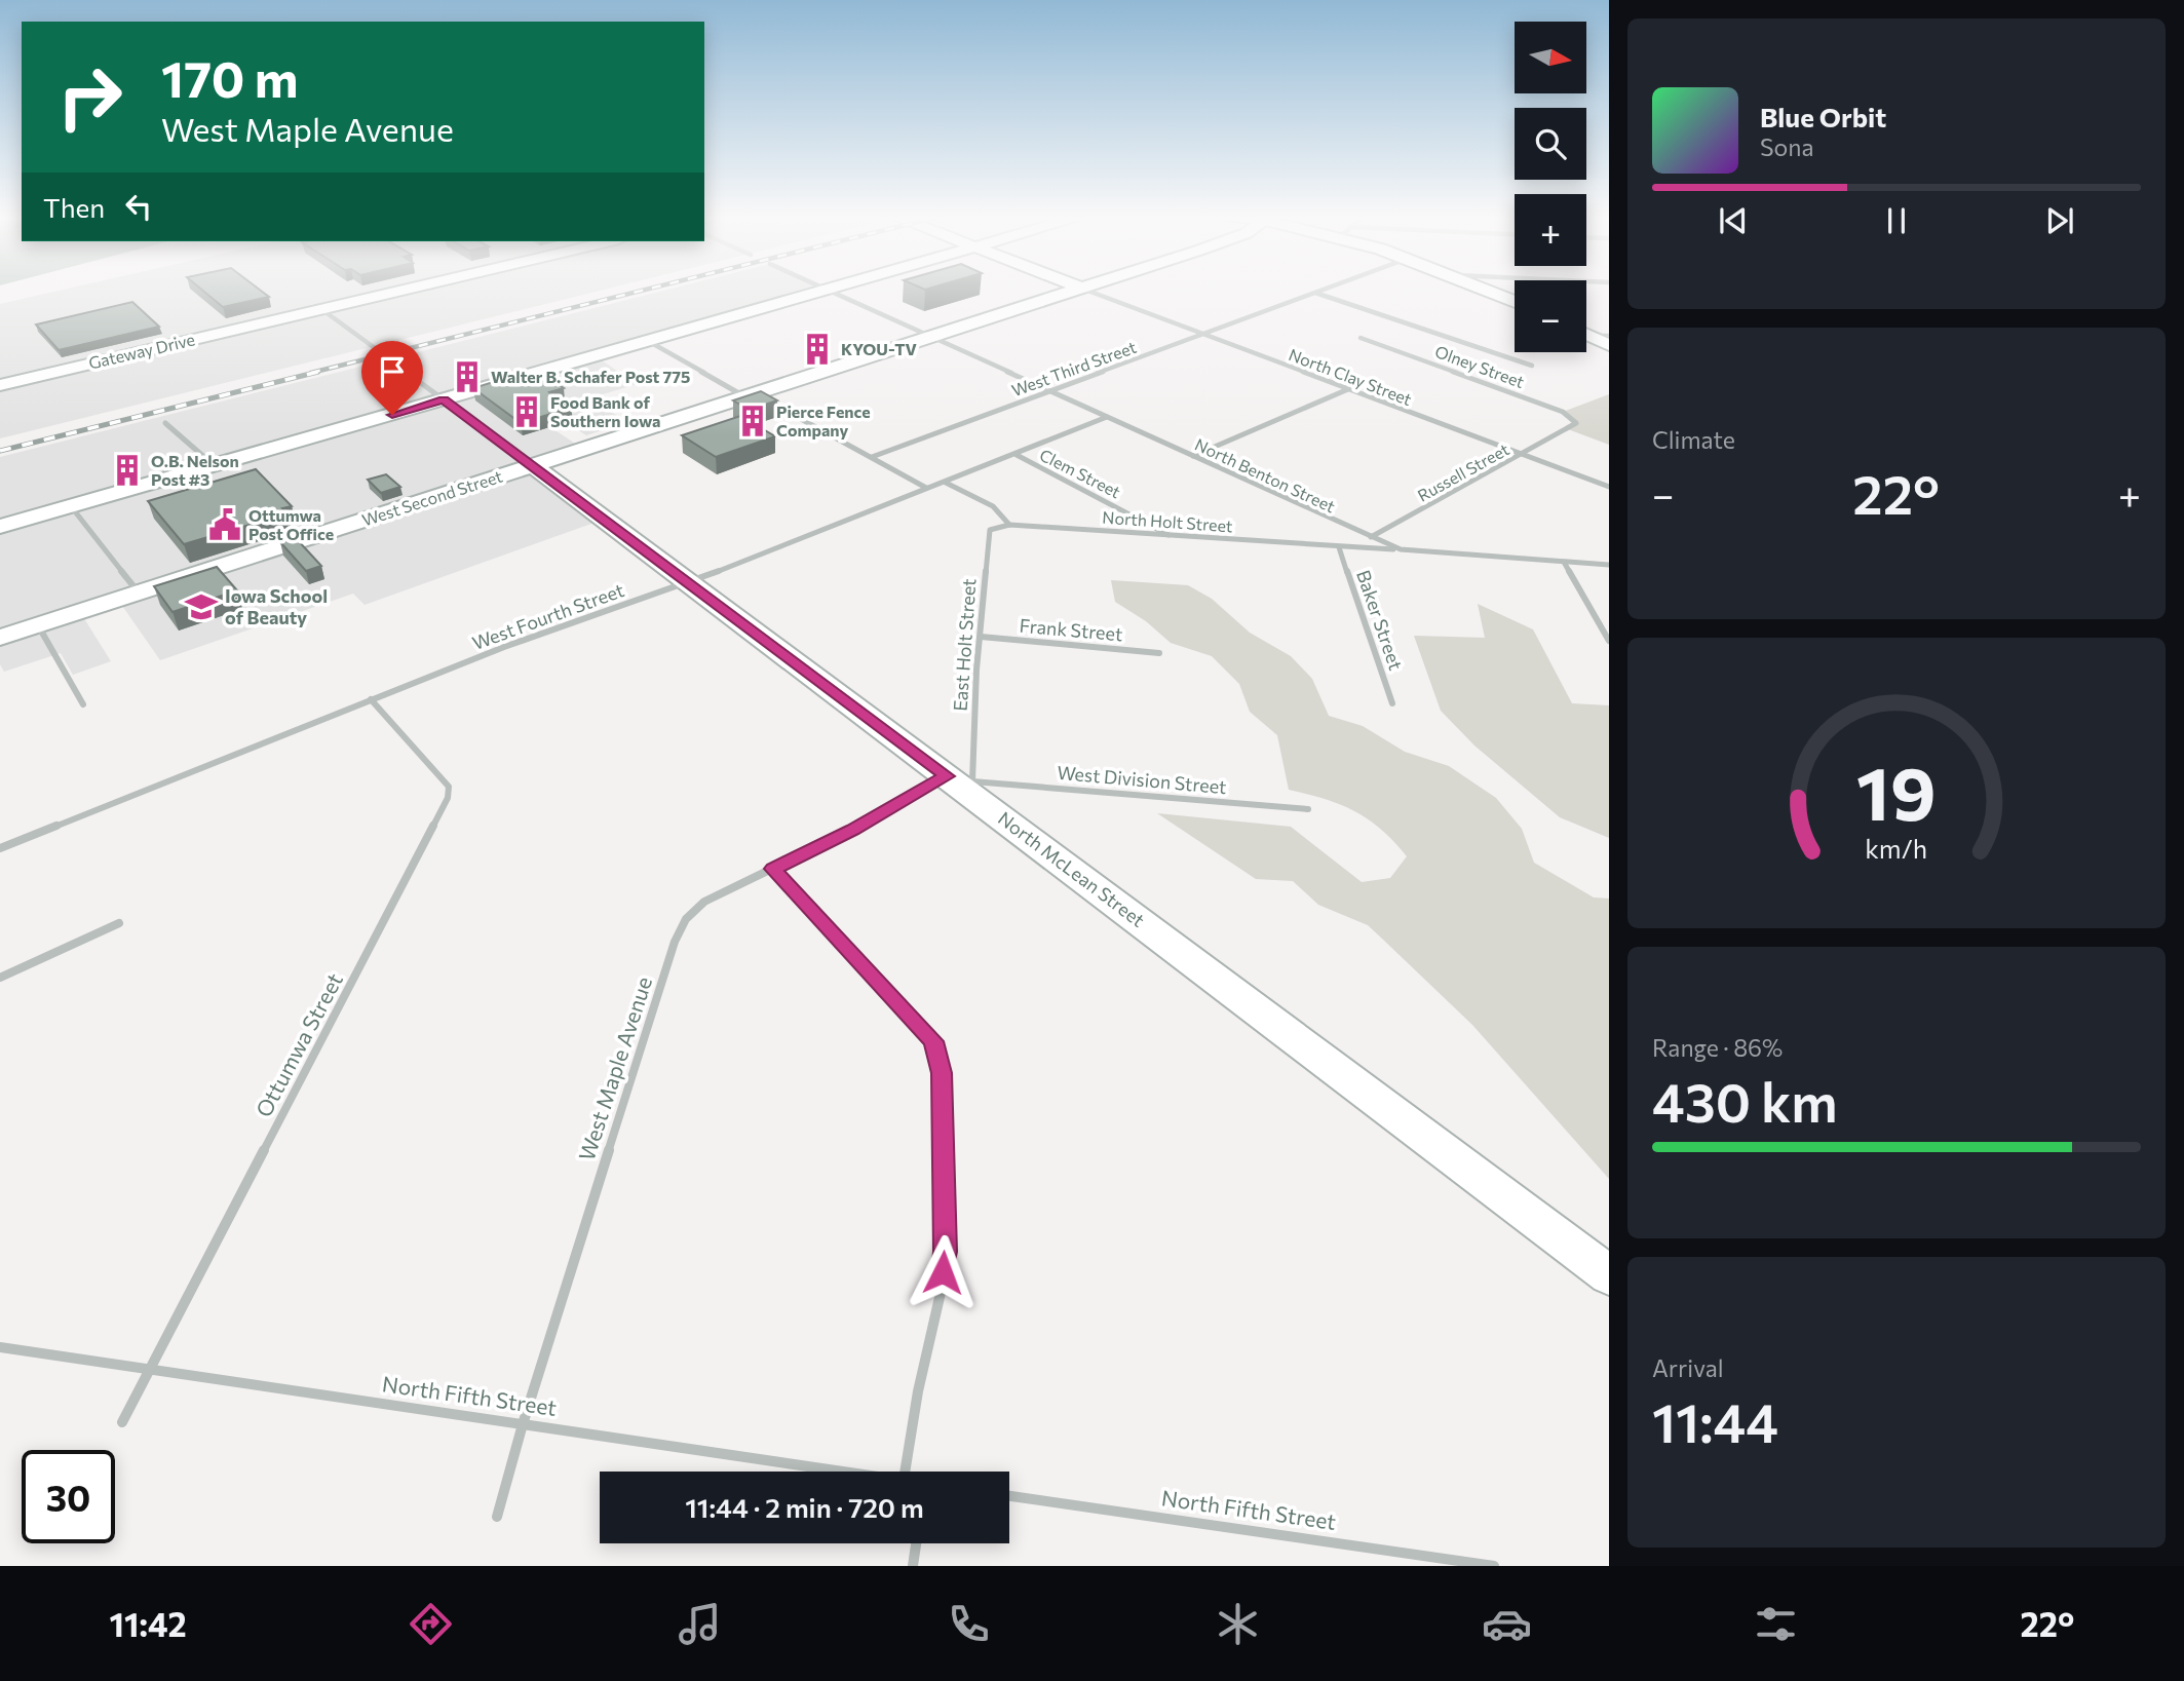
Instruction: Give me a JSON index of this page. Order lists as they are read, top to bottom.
{
  "streets": {
    "main road": ["Gateway Drive", "West Second Street", "North McLean Street"],
    "street": [
      "Olney Street",
      "West Third Street",
      "North Clay Street",
      "Russell Street",
      "Clem Street",
      "North Benton Street",
      "North Holt Street",
      "West Fourth Street",
      "Baker Street",
      "Frank Street",
      "East Holt Street",
      "West Division Street",
      "Ottumwa Street",
      "West Maple Avenue",
      "North Fifth Street"
    ]
  },
  "crossings": [
    ["Olney Street", "Russell Street"],
    ["West Third Street", "North Clay Street"],
    ["West Third Street", "North Benton Street"],
    ["North Clay Street", "Russell Street"],
    ["North Clay Street", "West Second Street"],
    ["Russell Street", "North Benton Street"],
    ["Clem Street", "North Holt Street"],
    ["Clem Street", "West Fourth Street"],
    ["North Benton Street", "West Second Street"],
    ["North Benton Street", "North Holt Street"],
    ["North Benton Street", "West Fourth Street"],
    ["West Second Street", "North McLean Street"],
    ["North Holt Street", "Baker Street"],
    ["North Holt Street", "East Holt Street"],
    ["West Fourth Street", "North McLean Street"],
    ["West Fourth Street", "Ottumwa Street"],
    ["Frank Street", "East Holt Street"],
    ["East Holt Street", "West Division Street"],
    ["East Holt Street", "North McLean Street"],
    ["East Holt Street", "West Maple Avenue"],
    ["West Division Street", "North McLean Street"],
    ["West Division Street", "West Maple Avenue"],
    ["North McLean Street", "West Maple Avenue"],
    ["Ottumwa Street", "North Fifth Street"],
    ["West Maple Avenue", "North Fifth Street"]
  ],
  "places": {
    "building": [
      "KYOU-TV",
      "Walter B. Schafer Post 775",
      "Food Bank of Southern Iowa",
      "Pierce Fence Company",
      "O.B. Nelson Post #3"
    ],
    "public building": ["Ottumwa Post Office"],
    "school or university": ["Iowa School of Beauty"]
  },
  "north": "right",
  "page": {
    "map_buttons": ["+", "−"],
    "turn": ["170 m", "West Maple Avenue"],
    "song": ["Blue Orbit", "Sona"],
    "then": "Then",
    "tile": [
      "Climate",
      ["Range · 86%", "430 km"],
      ["Arrival", "11:44"]
    ],
    "heat": ["−", "22°", "+"],
    "limit": "30",
    "trip": "11:44 · 2 min · 720 m",
    "tabs": ["11:42", "22°"],
    "gauge": ["19", "km/h"]
  }
}
